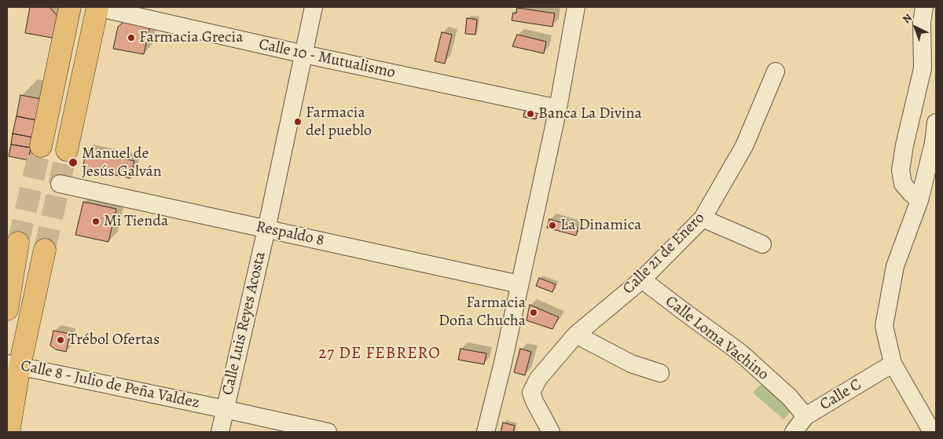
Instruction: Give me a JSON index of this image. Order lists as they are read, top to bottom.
{
  "streets": {
    "street": [
      "Calle 10 - Mutualismo",
      "Respaldo 8",
      "Calle 21 de Enero",
      "Calle Luis Reyes Acosta",
      "Calle Loma Vachino",
      "Calle 8 - Julio de Peña Valdez",
      "Calle C"
    ]
  },
  "crossings": [
    ["Calle 10 - Mutualismo", "Calle Luis Reyes Acosta"],
    ["Respaldo 8", "Calle Luis Reyes Acosta"],
    ["Calle 21 de Enero", "Calle Loma Vachino"],
    ["Calle Luis Reyes Acosta", "Calle 8 - Julio de Peña Valdez"],
    ["Calle Loma Vachino", "Calle C"]
  ],
  "districts": ["27 DE FEBRERO"],
  "places": [
    "Farmacia Grecia",
    "Banca La Divina",
    "Farmacia del pueblo",
    "Manuel de Jesús Galván",
    "Mi Tienda",
    "La Dinamica",
    "Farmacia Doña Chucha",
    "Trébol Ofertas"
  ],
  "north": "top left"
}
